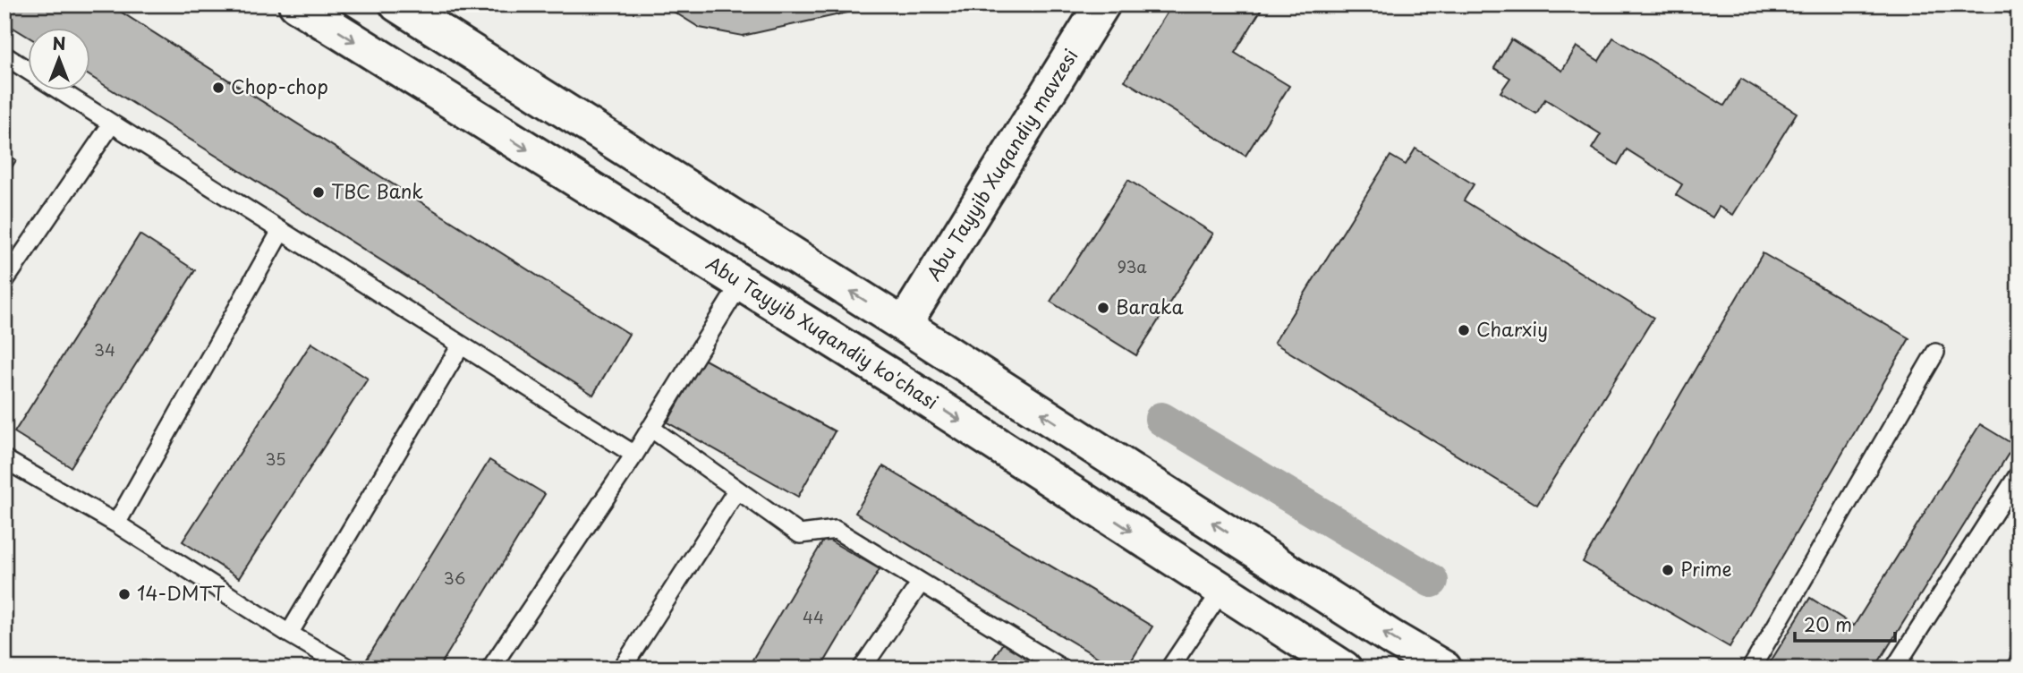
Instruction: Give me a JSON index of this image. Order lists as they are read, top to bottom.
{
  "streets": {
    "main road": ["Abu Tayyib Xuqandiy mavzesi", "Abu Tayyib Xuqandiy ko'chasi"]
  },
  "places": [
    "Chop-chop",
    "TBC Bank",
    "Baraka",
    "Charxiy",
    "Prime",
    "14-DMTT"
  ],
  "house_numbers": [
    "93a",
    "34",
    "35",
    "36",
    "44"
  ],
  "scale_bar": "20 m",
  "north": "top"
}
